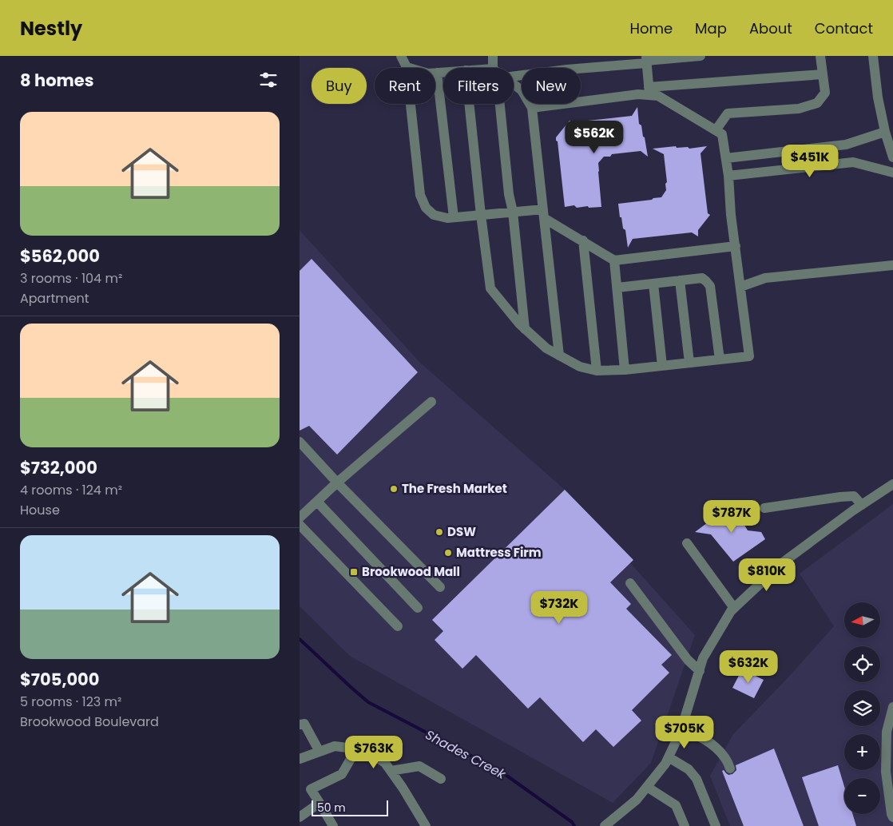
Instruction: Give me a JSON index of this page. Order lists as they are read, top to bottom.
{
  "water": ["Shades Creek"],
  "places": {
    "other": ["The Fresh Market", "DSW", "Mattress Firm"],
    "transit": ["Brookwood Mall"]
  },
  "scale_bar": "50 m",
  "north": "left",
  "page": {
    "header": "Nestly",
    "nav": [
      "Home",
      "Map",
      "About",
      "Contact"
    ],
    "heading": "8 homes",
    "chip": [
      "Buy",
      "Rent",
      "Filters",
      "New"
    ],
    "list": [
      {
        "name": "$562,000",
        "note": "3 rooms · 104 m² · Apartment"
      },
      {
        "name": "$732,000",
        "note": "4 rooms · 124 m² · House"
      },
      {
        "name": "$705,000",
        "note": "5 rooms · 123 m² · Brookwood Boulevard"
      }
    ],
    "price": [
      "$562K",
      "$451K",
      "$787K",
      "$810K",
      "$732K",
      "$632K",
      "$705K",
      "$763K"
    ],
    "map_buttons": ["+", "−"],
    "scale": "50 m"
  }
}
